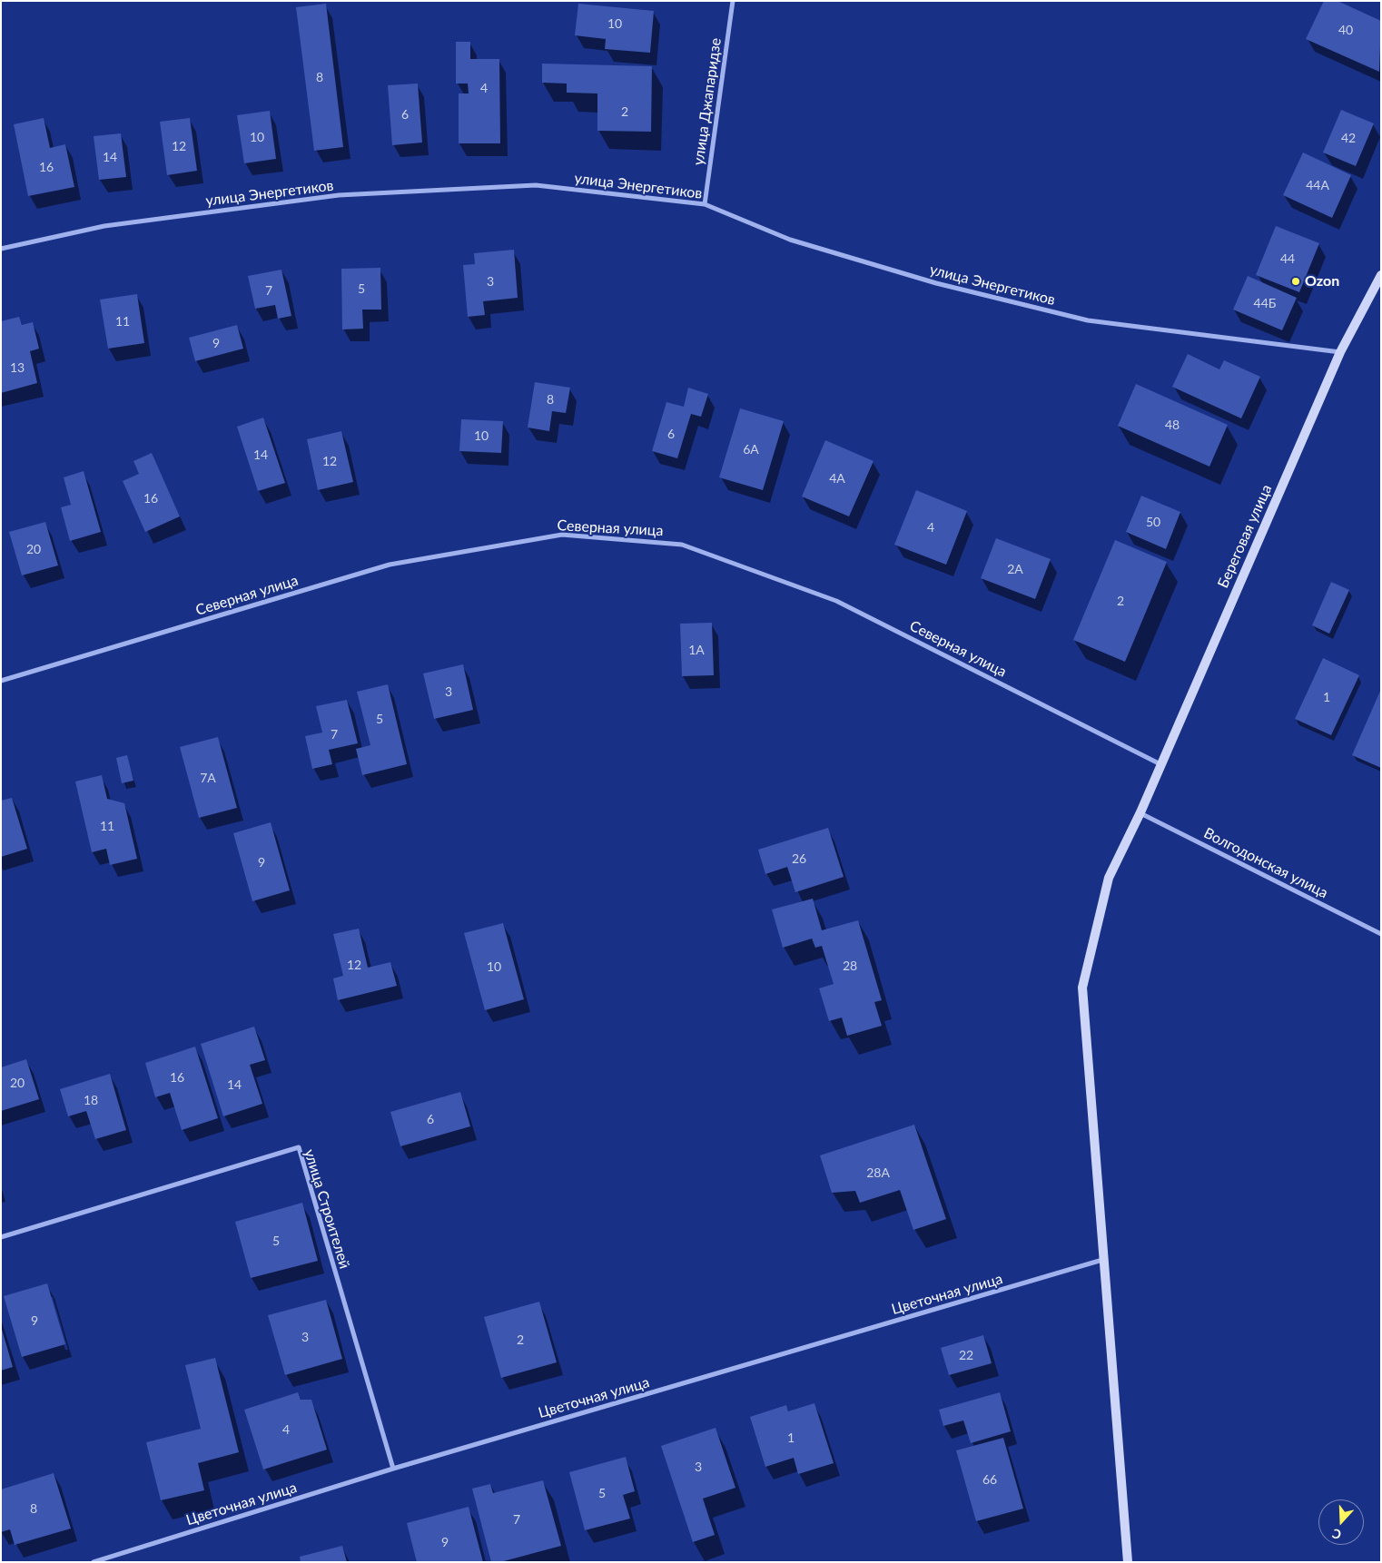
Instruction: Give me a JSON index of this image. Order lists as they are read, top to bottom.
{
  "streets": {
    "main road": ["Береговая улица"],
    "street": [
      "улица Джапаридзе",
      "улица Энергетиков",
      "Северная улица",
      "Волгодонская улица",
      "улица Строителей",
      "Цветочная улица"
    ]
  },
  "crossings": [
    ["улица Джапаридзе", "улица Энергетиков"],
    ["улица Энергетиков", "Береговая улица"],
    ["Северная улица", "Береговая улица"],
    ["Береговая улица", "Волгодонская улица"],
    ["Береговая улица", "Цветочная улица"],
    ["улица Строителей", "Цветочная улица"]
  ],
  "places": ["Ozon"],
  "house_numbers": [
    "10",
    "40",
    "8",
    "4",
    "2",
    "6",
    "10",
    "42",
    "12",
    "14",
    "16",
    "44А",
    "44",
    "3",
    "5",
    "7",
    "44Б",
    "11",
    "9",
    "13",
    "8",
    "48",
    "6",
    "10",
    "6А",
    "14",
    "12",
    "4А",
    "16",
    "50",
    "4",
    "20",
    "2А",
    "2",
    "1А",
    "3",
    "1",
    "5",
    "7",
    "7А",
    "11",
    "26",
    "9",
    "12",
    "28",
    "10",
    "16",
    "20",
    "14",
    "18",
    "6",
    "28А",
    "5",
    "9",
    "3",
    "2",
    "22",
    "4",
    "1",
    "3",
    "66",
    "5",
    "8",
    "7",
    "9"
  ],
  "north": "bottom"
}
